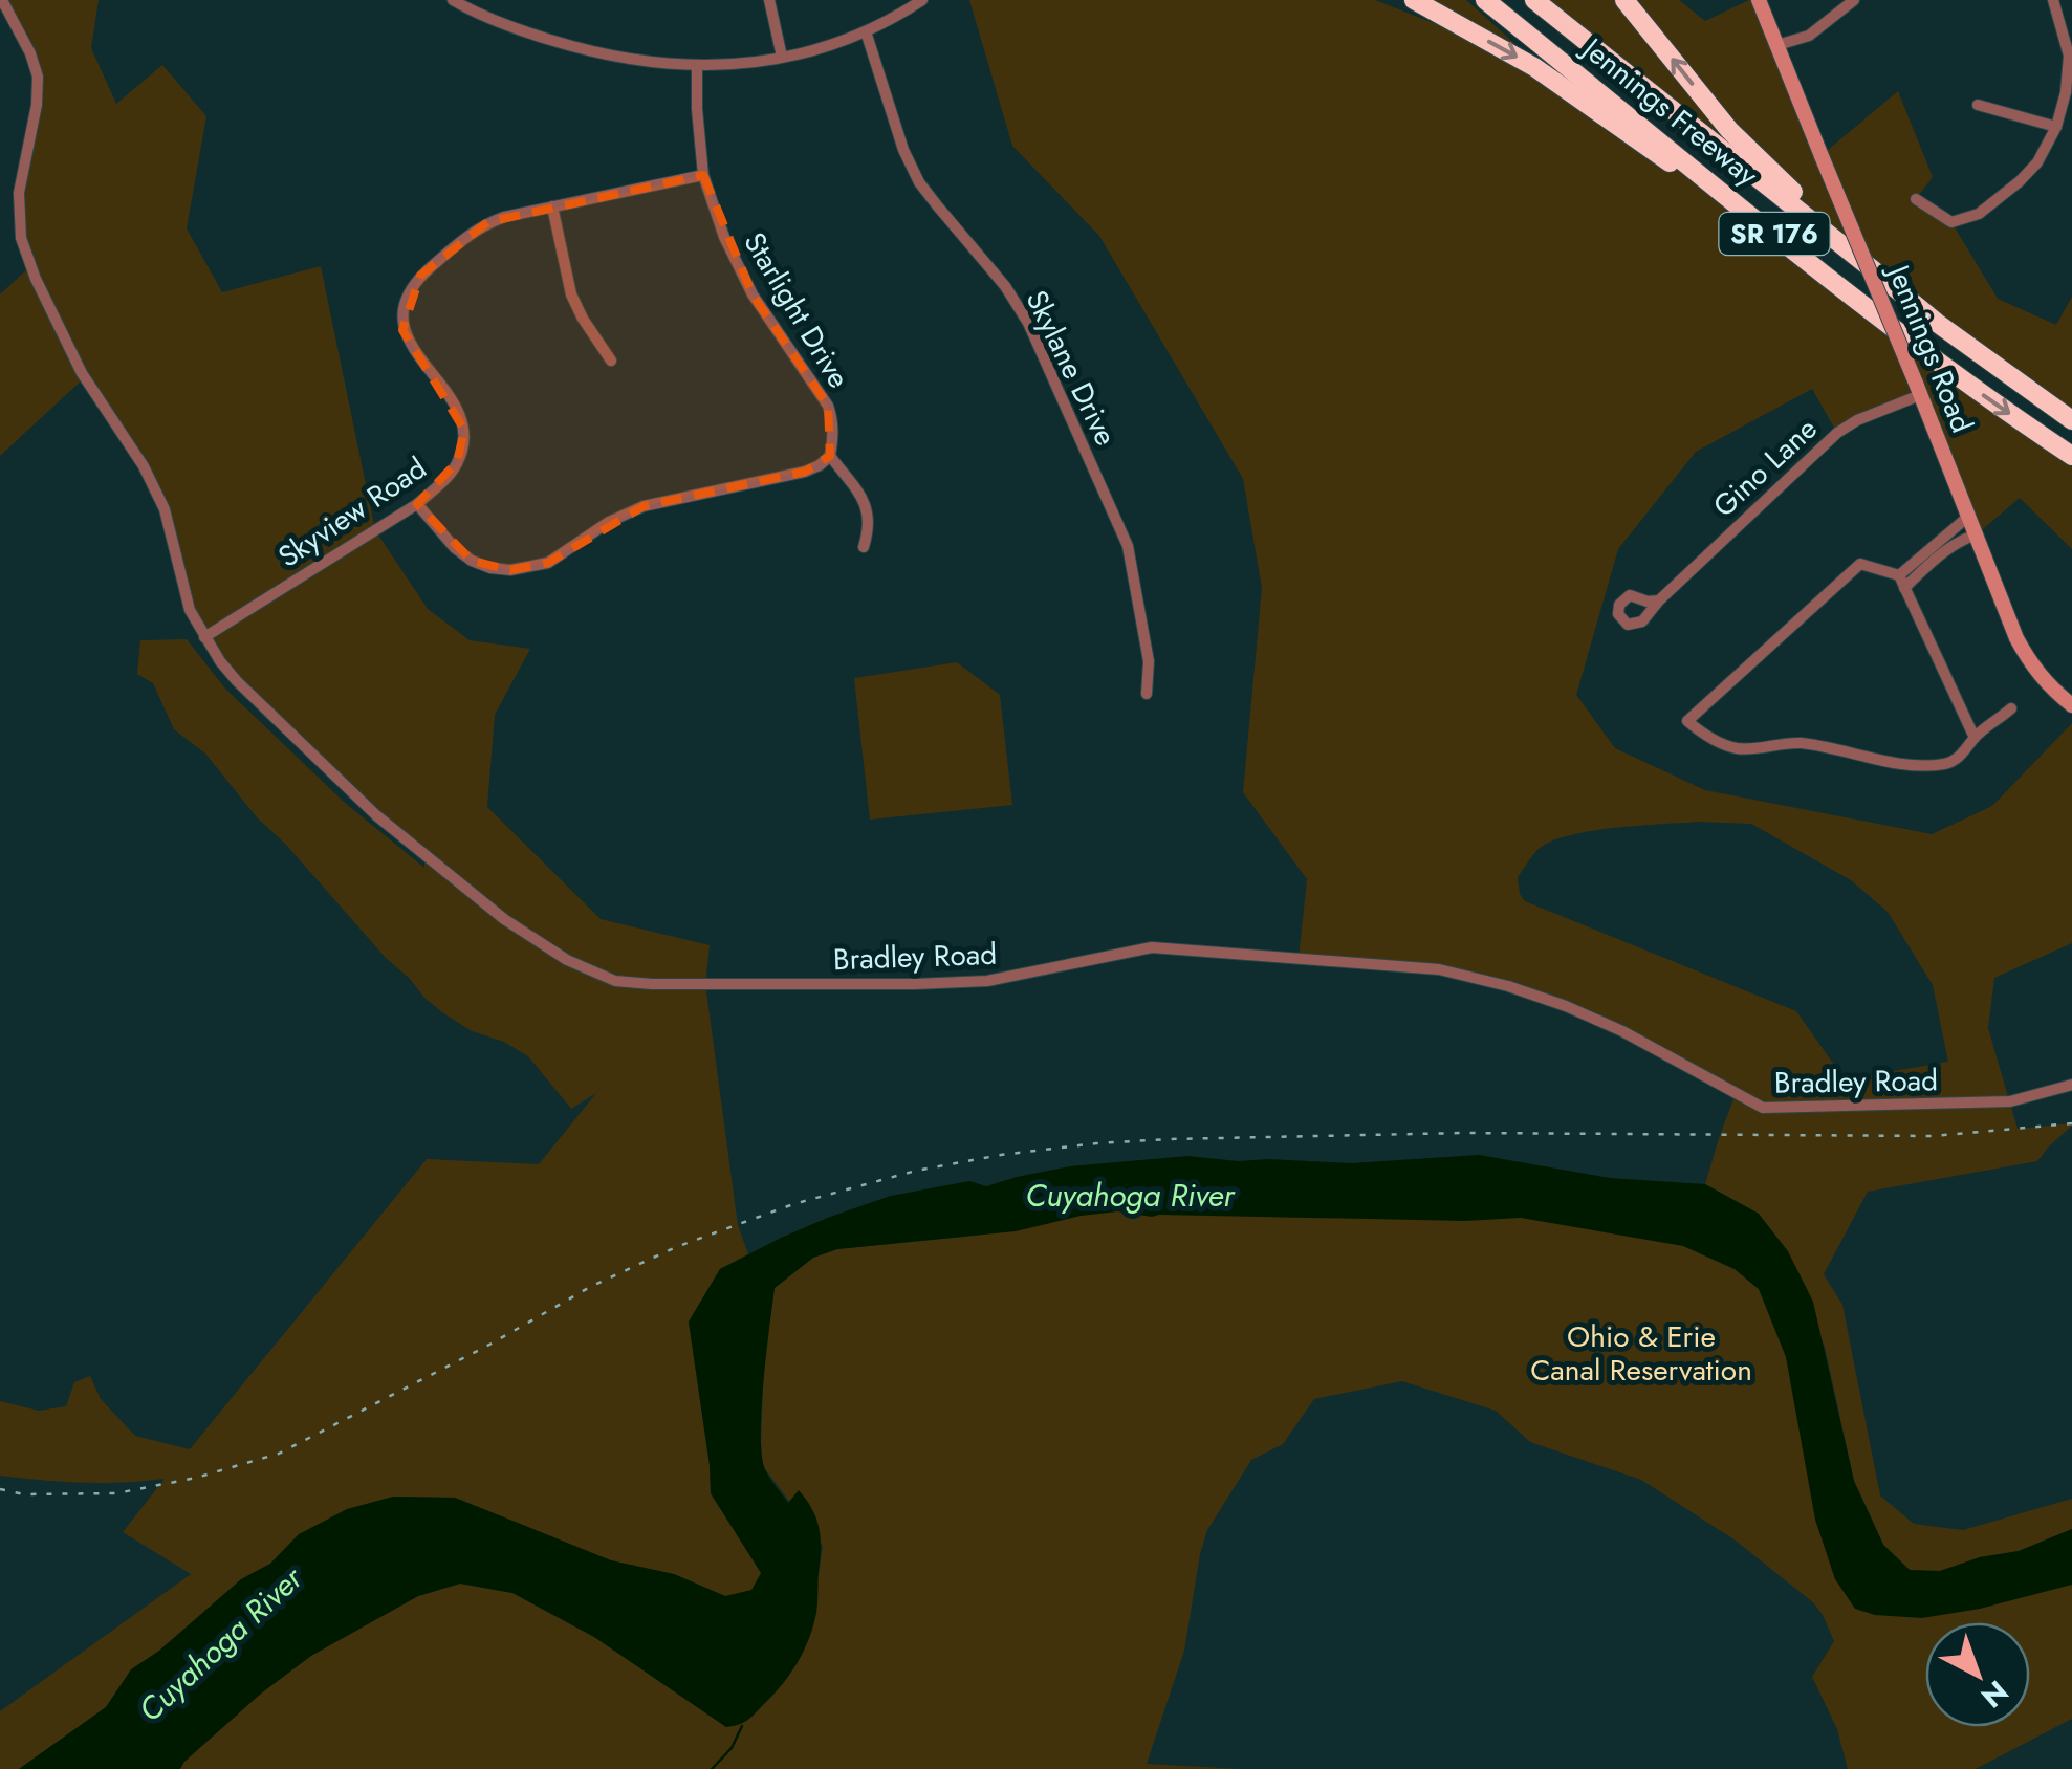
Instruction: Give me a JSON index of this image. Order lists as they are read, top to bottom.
{
  "streets": {
    "highway": ["Jennings Freeway", "SR 176"],
    "street": [
      "Starlight Drive",
      "Jennings Road",
      "Skylane Drive",
      "Gino Lane",
      "Skyview Road",
      "Bradley Road"
    ]
  },
  "crossings": [
    ["Starlight Drive", "Skyview Road"],
    ["Jennings Road", "Gino Lane"],
    ["Skyview Road", "Bradley Road"]
  ],
  "water": ["Cuyahoga River"],
  "parks": ["Ohio & Erie Canal Reservation"],
  "north": "bottom right"
}
